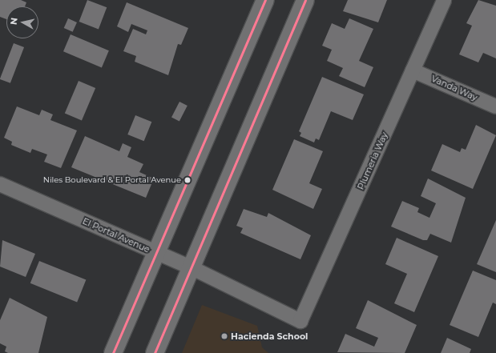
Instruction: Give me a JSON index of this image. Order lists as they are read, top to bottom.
{
  "streets": {
    "street": ["Vanda Way", "Plumeria Way", "El Portal Avenue"]
  },
  "crossings": [
    ["Vanda Way", "Plumeria Way"],
    ["Plumeria Way", "El Portal Avenue"]
  ],
  "places": ["Niles Boulevard & El Portal Avenue", "Hacienda School"],
  "north": "left"
}
